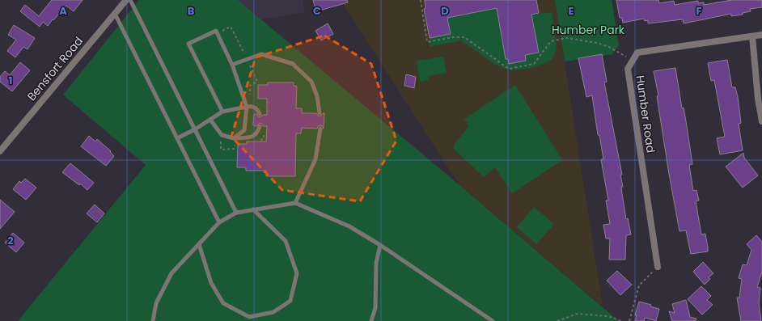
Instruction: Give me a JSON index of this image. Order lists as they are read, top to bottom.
{
  "streets": {
    "street": ["Bensfort Road", "Humber Road"]
  },
  "parks": ["Humber Park"],
  "grid": {
    "columns": [
      "A",
      "B",
      "C",
      "D",
      "E",
      "F"
    ],
    "rows": ["1", "2"]
  }
}
